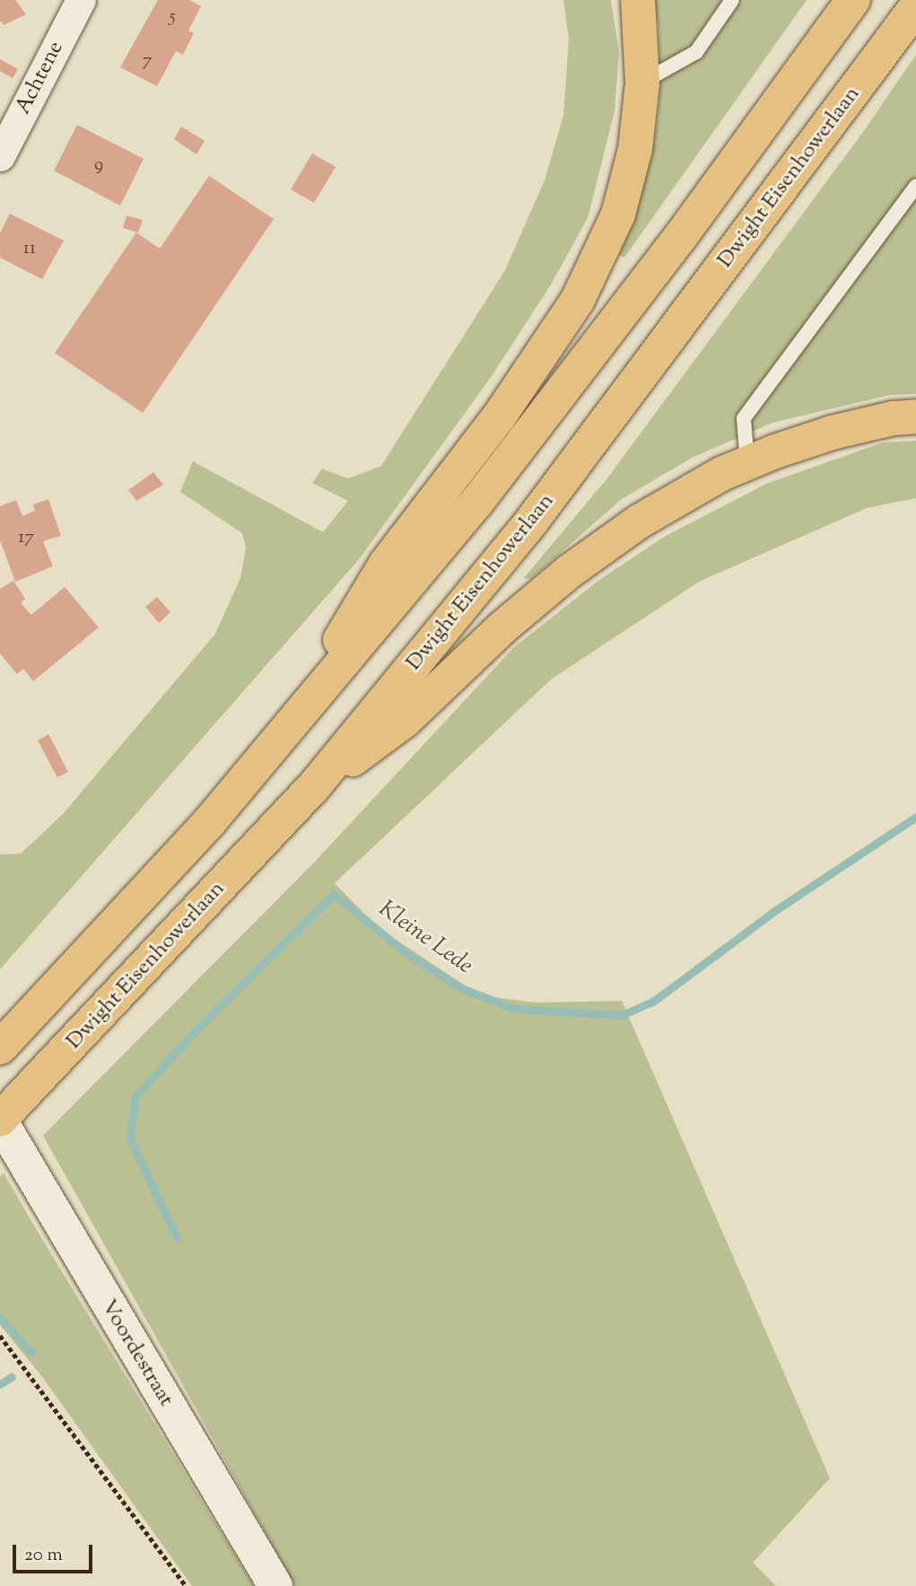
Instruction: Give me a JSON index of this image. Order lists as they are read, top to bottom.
{
  "streets": {
    "highway": ["Dwight Eisenhowerlaan"],
    "street": ["Achtene", "Voordestraat"]
  },
  "crossings": [
    ["Dwight Eisenhowerlaan", "Voordestraat"]
  ],
  "water": ["Kleine Lede"],
  "house_numbers": [
    "5",
    "7",
    "9",
    "11",
    "17"
  ],
  "scale_bar": "20 m"
}
